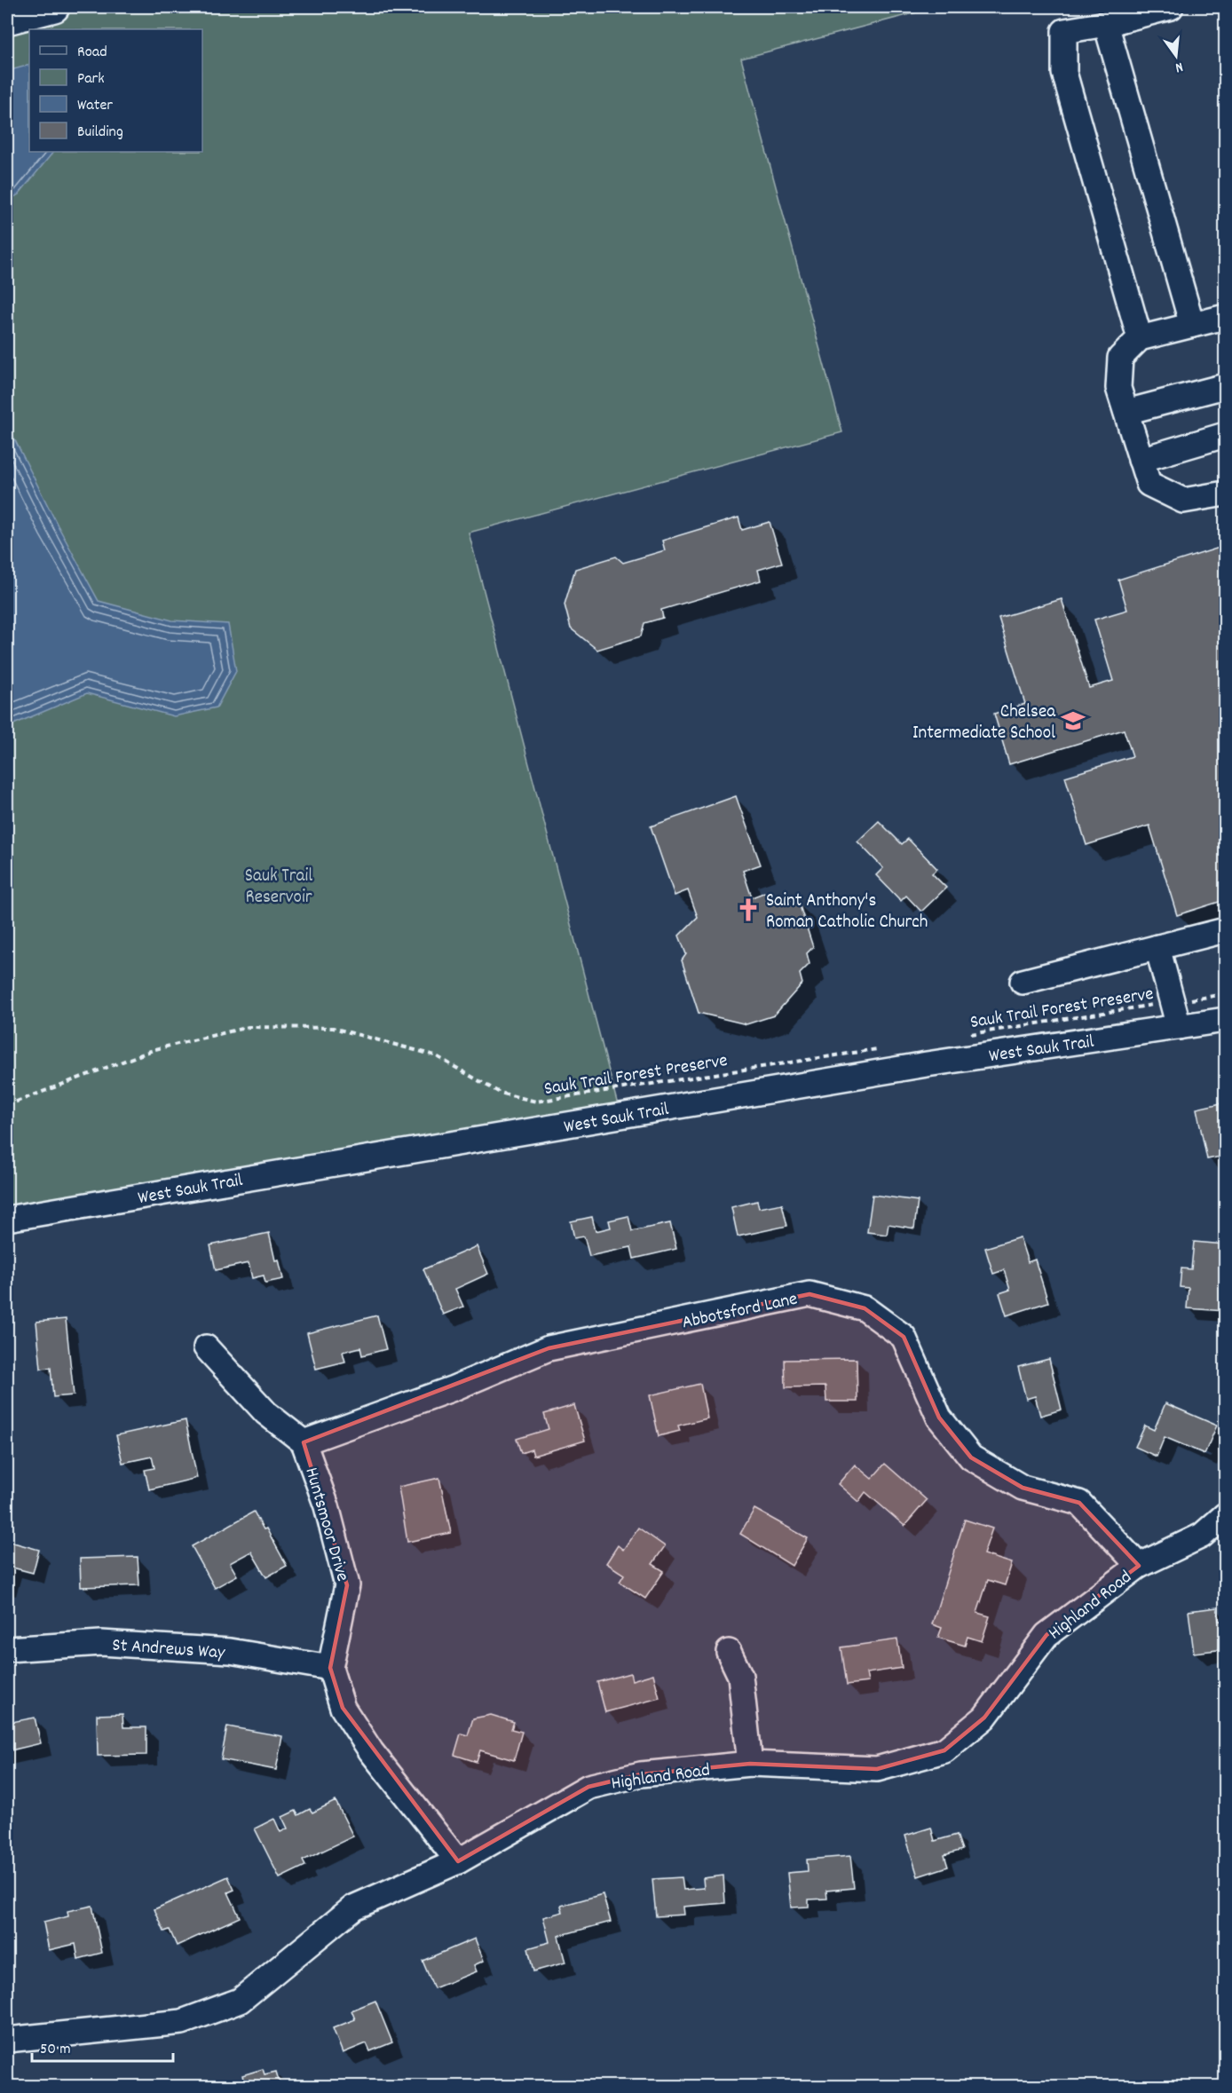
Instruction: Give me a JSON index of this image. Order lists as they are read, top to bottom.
{
  "streets": {
    "street": [
      "West Sauk Trail",
      "Abbotsford Lane",
      "Huntsmoor Drive",
      "Highland Road",
      "St Andrews Way"
    ],
    "path": ["Sauk Trail Forest Preserve"]
  },
  "crossings": [
    ["Abbotsford Lane", "Huntsmoor Drive"],
    ["Abbotsford Lane", "Highland Road"],
    ["Huntsmoor Drive", "Highland Road"],
    ["Huntsmoor Drive", "St Andrews Way"]
  ],
  "parks": ["Sauk Trail Reservoir"],
  "places": {
    "school or university": ["Chelsea Intermediate School"],
    "church": ["Saint Anthony's Roman Catholic Church"]
  },
  "legend": [
    "Road",
    "Park",
    "Water",
    "Building"
  ],
  "scale_bar": "50 m",
  "north": "bottom"
}
